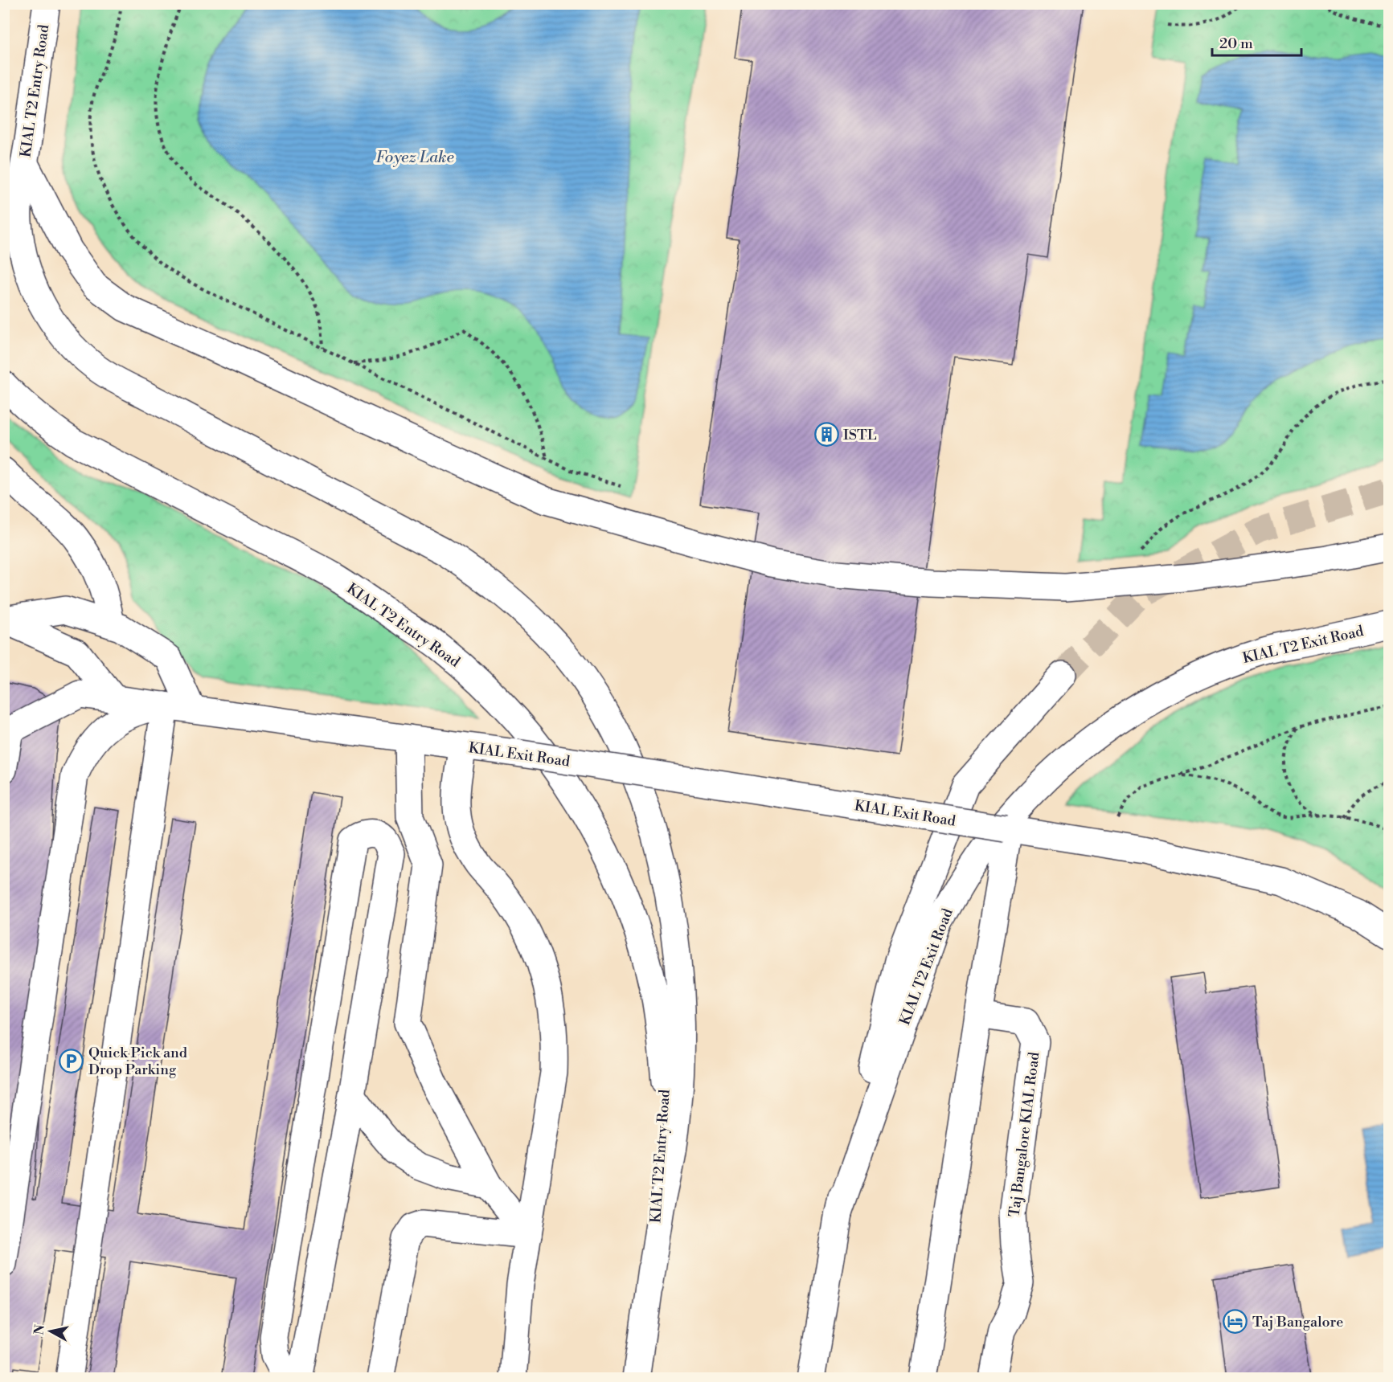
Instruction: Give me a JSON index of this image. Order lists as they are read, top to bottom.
{
  "streets": {
    "main road": [
      "KIAL T2 Entry Road",
      "KIAL T2 Exit Road",
      "KIAL Exit Road",
      "Taj Bangalore KIAL Road"
    ]
  },
  "water": ["Foyez Lake"],
  "places": {
    "building": ["ISTL"],
    "parking": ["Quick Pick and Drop Parking"],
    "hotel": ["Taj Bangalore"]
  },
  "scale_bar": "20 m",
  "north": "left"
}
